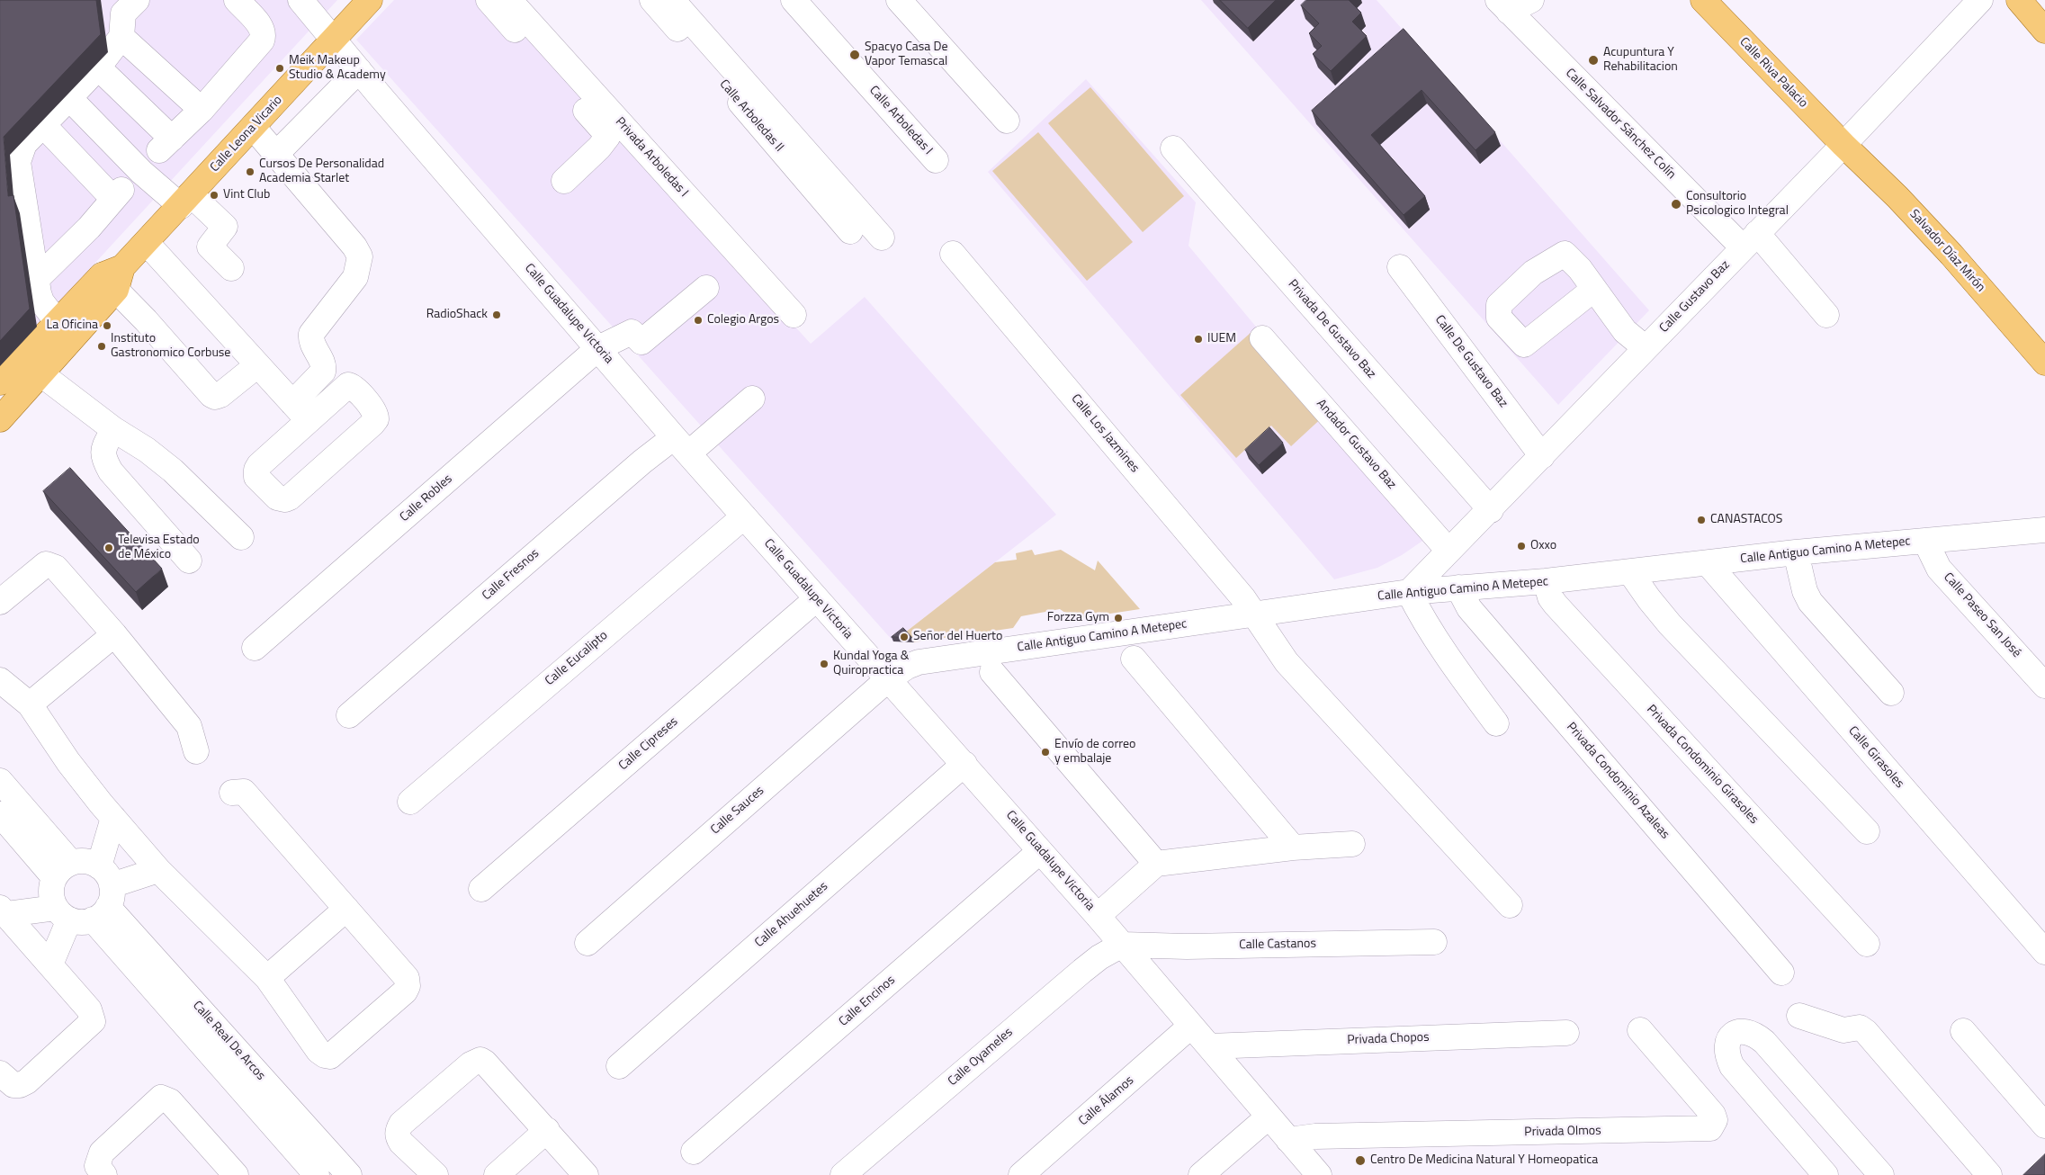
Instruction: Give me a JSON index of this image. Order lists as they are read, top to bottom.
{
  "streets": {
    "main road": ["Calle Riva Palacio", "Calle Leona Vicario", "Salvador Díaz Mirón"],
    "street": [
      "Calle Arboledas II",
      "Calle Arboledas I",
      "Calle Salvador Sánchez Colín",
      "Privada Arboledas I",
      "Calle Gustavo Baz",
      "Calle Guadalupe Victoria",
      "Privada De Gustavo Baz",
      "Calle De Gustavo Baz",
      "Calle Los Jazmines",
      "Andador Gustavo Baz",
      "Calle Robles",
      "Calle Antiguo Camino A Metepec",
      "Calle Fresnos",
      "Calle Paseo San José",
      "Calle Eucalipto",
      "Calle Cipreses",
      "Calle Girasoles",
      "Privada Condominio Girasoles",
      "Privada Condominio Azaleas",
      "Calle Sauces",
      "Calle Ahuehuetes",
      "Calle Castanos",
      "Calle Encinos",
      "Privada Chopos",
      "Calle Real De Arcos",
      "Calle Oyameles",
      "Calle Álamos",
      "Privada Olmos"
    ]
  },
  "crossings": [
    ["Calle Riva Palacio", "Salvador Díaz Mirón"],
    ["Calle Riva Palacio", "Calle Gustavo Baz"],
    ["Calle Salvador Sánchez Colín", "Calle Gustavo Baz"],
    ["Calle Leona Vicario", "Calle Guadalupe Victoria"],
    ["Salvador Díaz Mirón", "Calle Gustavo Baz"],
    ["Calle Gustavo Baz", "Privada De Gustavo Baz"],
    ["Calle Gustavo Baz", "Calle De Gustavo Baz"],
    ["Calle Gustavo Baz", "Andador Gustavo Baz"],
    ["Calle Gustavo Baz", "Calle Antiguo Camino A Metepec"],
    ["Calle Guadalupe Victoria", "Calle Robles"],
    ["Calle Guadalupe Victoria", "Calle Antiguo Camino A Metepec"],
    ["Calle Guadalupe Victoria", "Calle Fresnos"],
    ["Calle Guadalupe Victoria", "Calle Eucalipto"],
    ["Calle Guadalupe Victoria", "Calle Cipreses"],
    ["Calle Guadalupe Victoria", "Calle Sauces"],
    ["Calle Guadalupe Victoria", "Calle Ahuehuetes"],
    ["Calle Guadalupe Victoria", "Calle Castanos"],
    ["Calle Guadalupe Victoria", "Calle Encinos"],
    ["Calle Guadalupe Victoria", "Privada Chopos"],
    ["Calle Guadalupe Victoria", "Calle Oyameles"],
    ["Calle Guadalupe Victoria", "Calle Álamos"],
    ["Calle Guadalupe Victoria", "Privada Olmos"],
    ["Calle Los Jazmines", "Calle Antiguo Camino A Metepec"],
    ["Calle Antiguo Camino A Metepec", "Calle Paseo San José"],
    ["Calle Antiguo Camino A Metepec", "Calle Girasoles"],
    ["Calle Antiguo Camino A Metepec", "Privada Condominio Girasoles"],
    ["Calle Antiguo Camino A Metepec", "Privada Condominio Azaleas"],
    ["Calle Antiguo Camino A Metepec", "Calle Sauces"],
    ["Calle Castanos", "Calle Oyameles"]
  ],
  "places": [
    "Spacyo Casa De Vapor Temascal",
    "Acupuntura Y Rehabilitacion",
    "Meik Makeup Studio & Academy",
    "Cursos De Personalidad Academia Starlet",
    "Vint Club",
    "Consultorio Psicologico Integral",
    "RadioShack",
    "Colegio Argos",
    "La Oficina",
    "IUEM",
    "Instituto Gastronomico Corbuse",
    "CANASTACOS",
    "Oxxo",
    "Televisa Estado de México",
    "Forzza Gym",
    "Señor del Huerto",
    "Kundal Yoga & Quiropractica",
    "Envío de correo y embalaje",
    "Centro De Medicina Natural Y Homeopatica"
  ]
}
